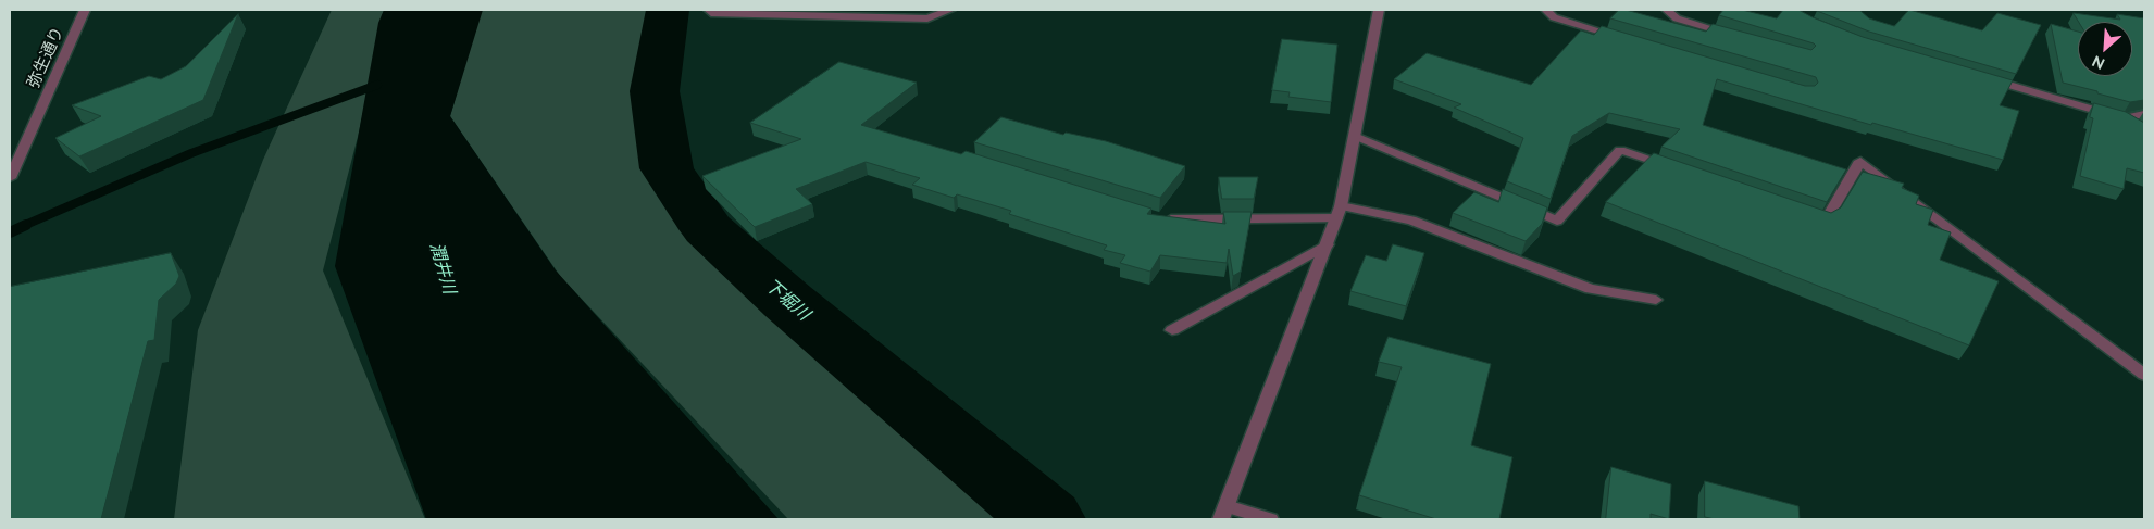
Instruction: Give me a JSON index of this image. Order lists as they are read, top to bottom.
{
  "streets": {
    "street": ["弥生通り"]
  },
  "water": ["潤井川", "下堀川"],
  "north": "bottom left"
}
